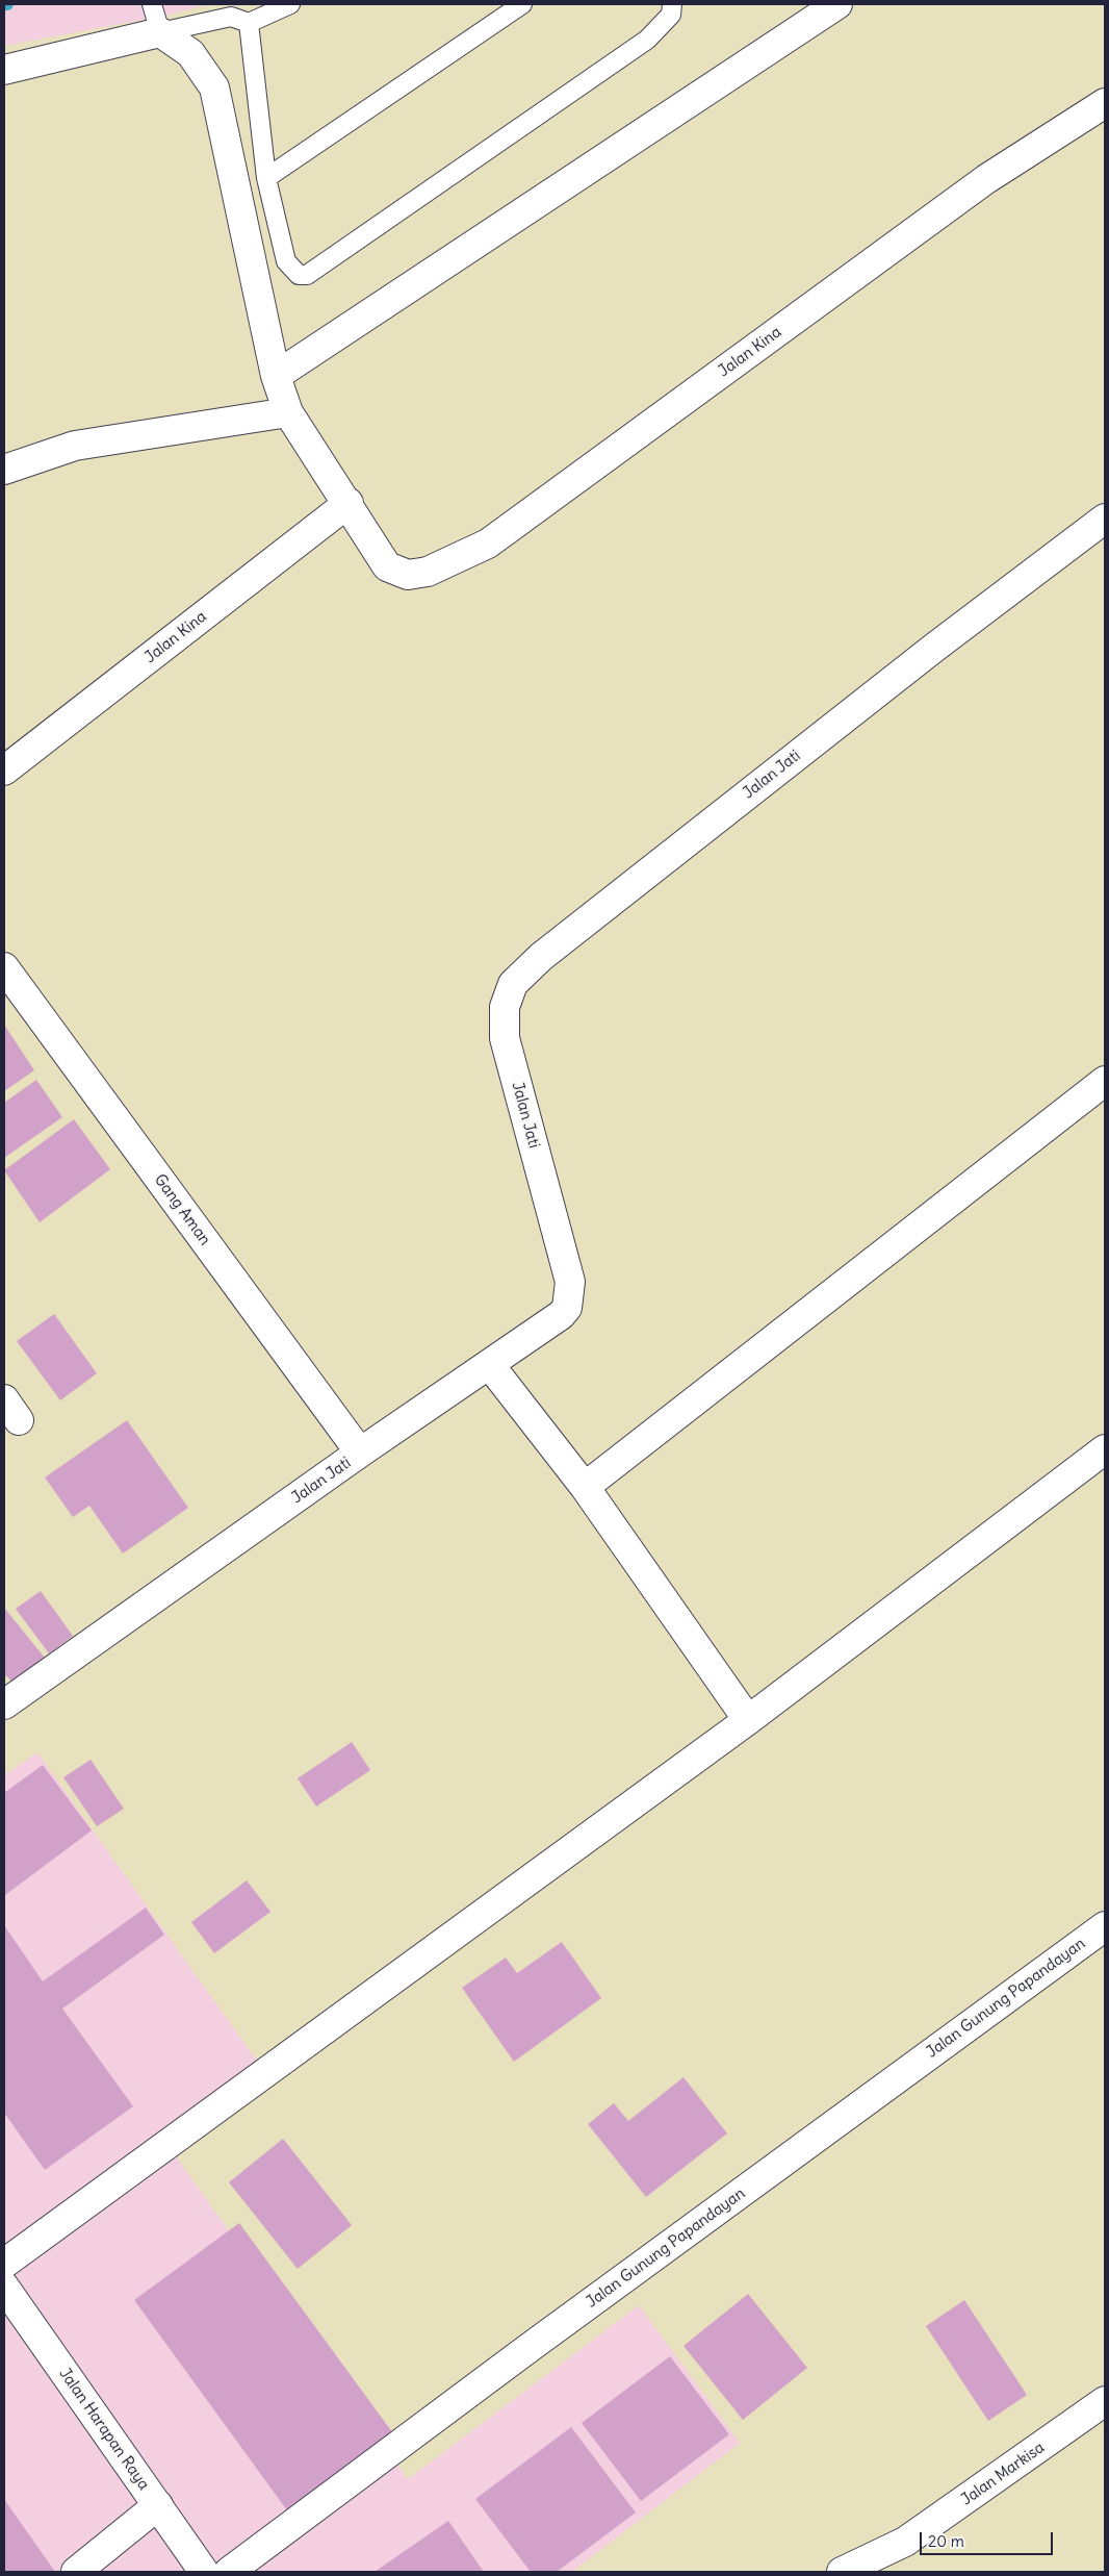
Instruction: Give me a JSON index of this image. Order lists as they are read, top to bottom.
{
  "streets": {
    "street": [
      "Jalan Kina",
      "Jalan Jati",
      "Gang Aman",
      "Jalan Gunung Papandayan",
      "Jalan Harapan Raya",
      "Jalan Markisa"
    ]
  },
  "crossings": [
    ["Jalan Jati", "Gang Aman"]
  ],
  "scale_bar": "20 m"
}
